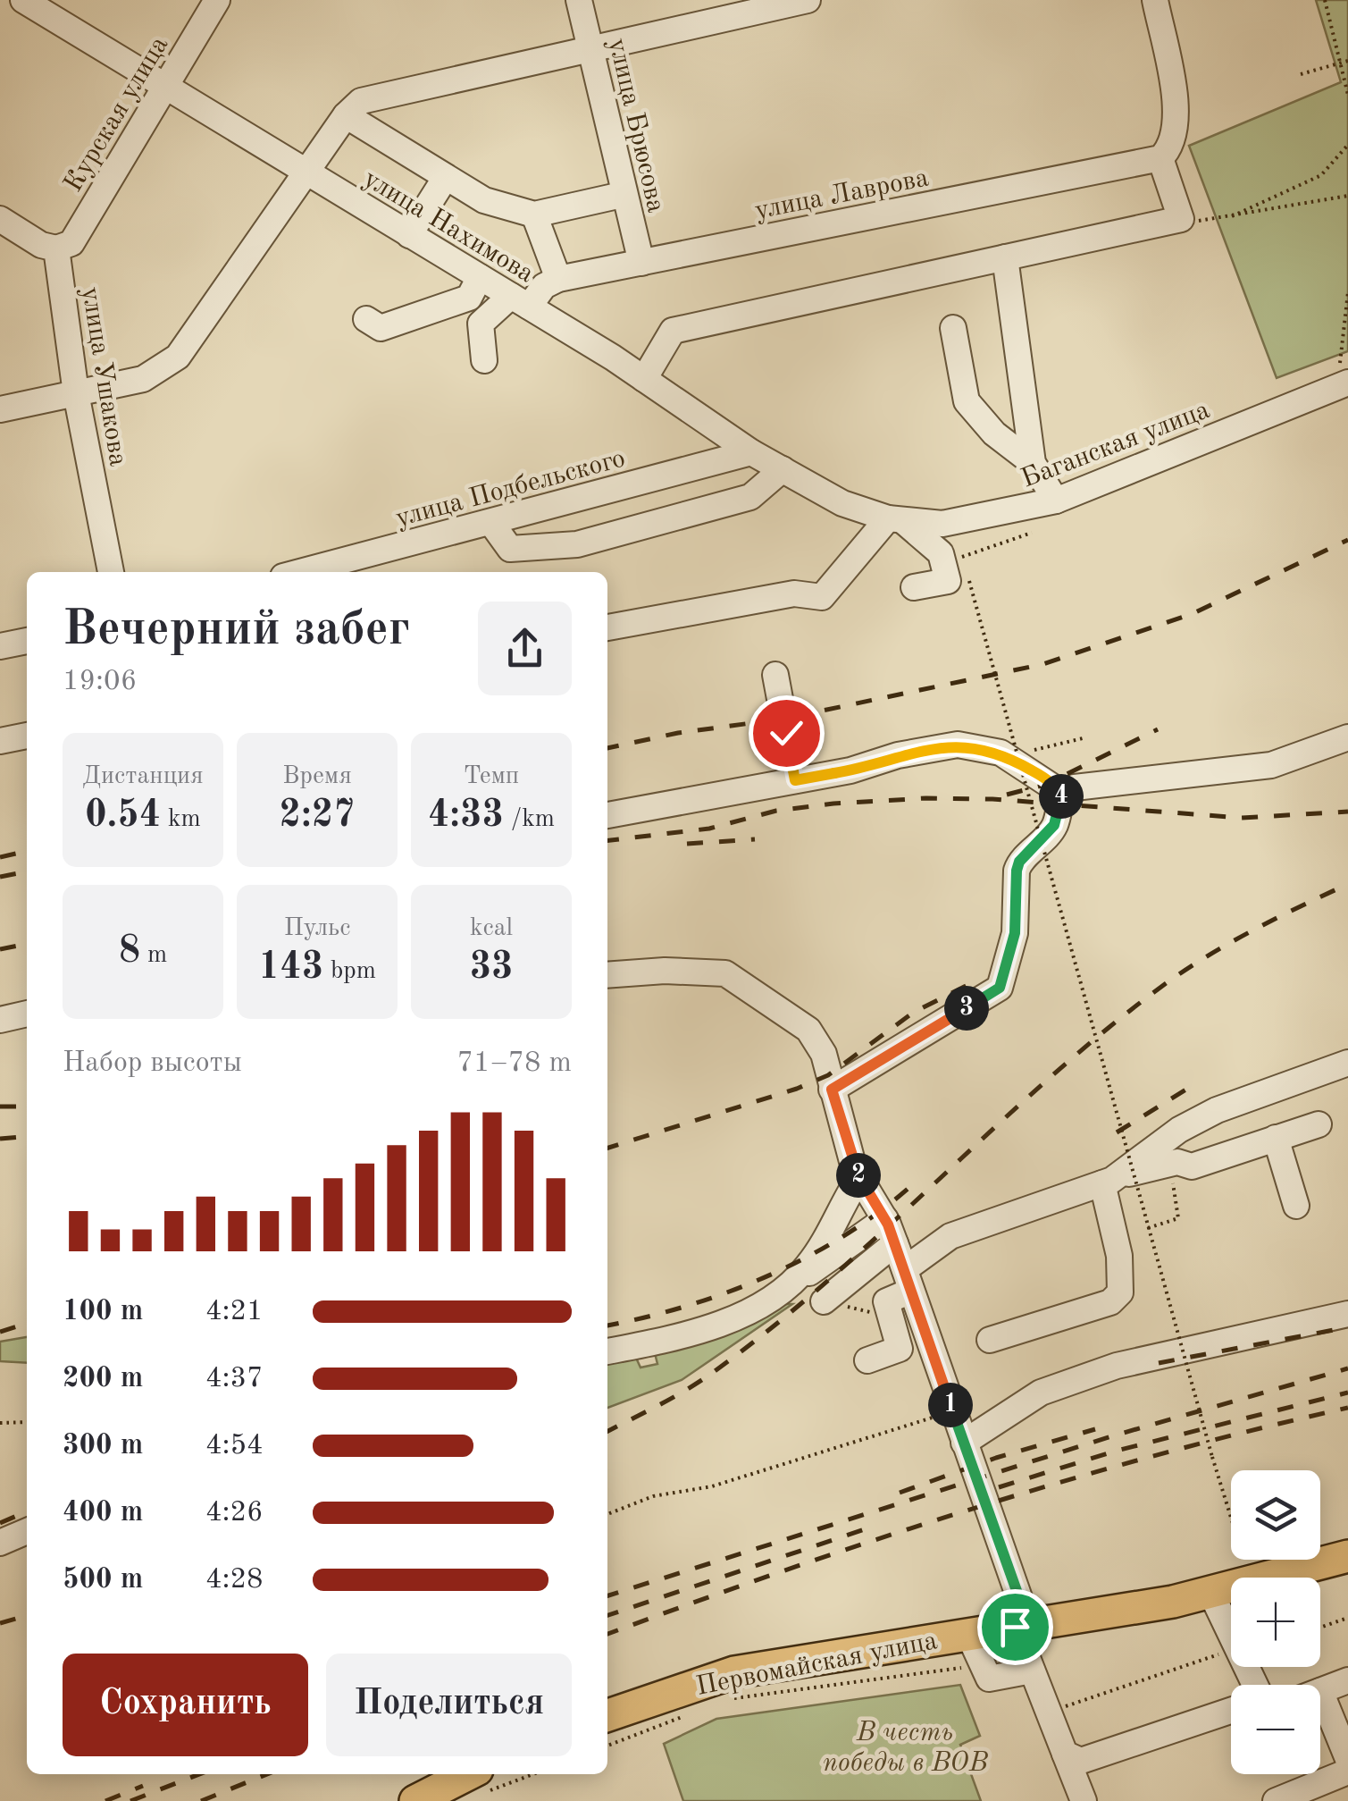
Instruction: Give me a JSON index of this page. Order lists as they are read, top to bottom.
{
  "streets": {
    "main road": ["Первомайская улица"],
    "street": [
      "Курская улица",
      "улица Брюсова",
      "улица Лаврова",
      "улица Нахимова",
      "улица Ушакова",
      "Баганская улица",
      "улица Подбельского"
    ]
  },
  "crossings": [
    ["Курская улица", "улица Нахимова"],
    ["Курская улица", "улица Ушакова"],
    ["улица Брюсова", "улица Лаврова"],
    ["улица Нахимова", "Баганская улица"],
    ["улица Нахимова", "улица Подбельского"]
  ],
  "parks": ["В честь победы в ВОВ"],
  "page": {
    "heading": ["Вечерний забег", "19:06"],
    "stats": [
      ["Дистанция", "0.54 km"],
      ["Время", "2:27"],
      ["Темп", "4:33 /km"],
      ["8 m"],
      ["Пульс", "143 bpm"],
      ["kcal", "33"]
    ],
    "pins": [
      "4",
      "3",
      "2",
      "1"
    ],
    "chart": ["Набор высоты", "71–78 m"],
    "list": [
      {
        "name": "100 m",
        "note": "4:21"
      },
      {
        "name": "200 m",
        "note": "4:37"
      },
      {
        "name": "300 m",
        "note": "4:54"
      },
      {
        "name": "400 m",
        "note": "4:26"
      },
      {
        "name": "500 m",
        "note": "4:28"
      }
    ],
    "map_buttons": ["+", "−"],
    "buttons": ["Сохранить", "Поделиться"]
  }
}
